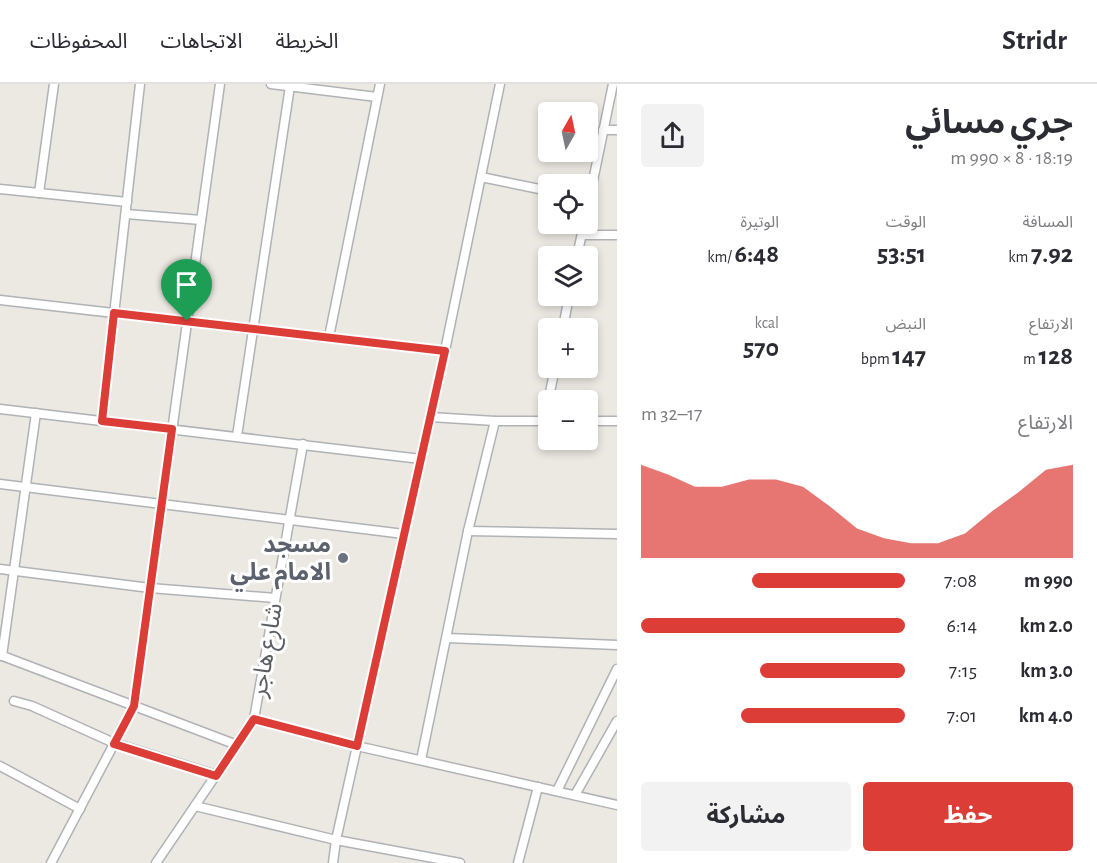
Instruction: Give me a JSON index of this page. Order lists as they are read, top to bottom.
{
  "streets": {
    "street": ["شارع هاجر"]
  },
  "places": ["مسجد الامام علي"],
  "north": "top",
  "page": {
    "header": "Stridr",
    "nav": ["الخريطة", "الاتجاهات", "المحفوظات"],
    "heading": ["جري مسائي", "18:19 · 8 × 990 m"],
    "map_buttons": ["+", "−"],
    "stats": [
      ["المسافة", "7.92 km"],
      ["الوقت", "53:51"],
      ["الوتيرة", "6:48 /km"],
      ["الارتفاع", "128 m"],
      ["النبض", "147 bpm"],
      ["kcal", "570"]
    ],
    "chart": ["الارتفاع", "17–32 m"],
    "list": [
      {
        "name": "990 m",
        "note": "7:08"
      },
      {
        "name": "2.0 km",
        "note": "6:14"
      },
      {
        "name": "3.0 km",
        "note": "7:15"
      },
      {
        "name": "4.0 km",
        "note": "7:01"
      }
    ],
    "buttons": ["حفظ", "مشاركة"]
  }
}
